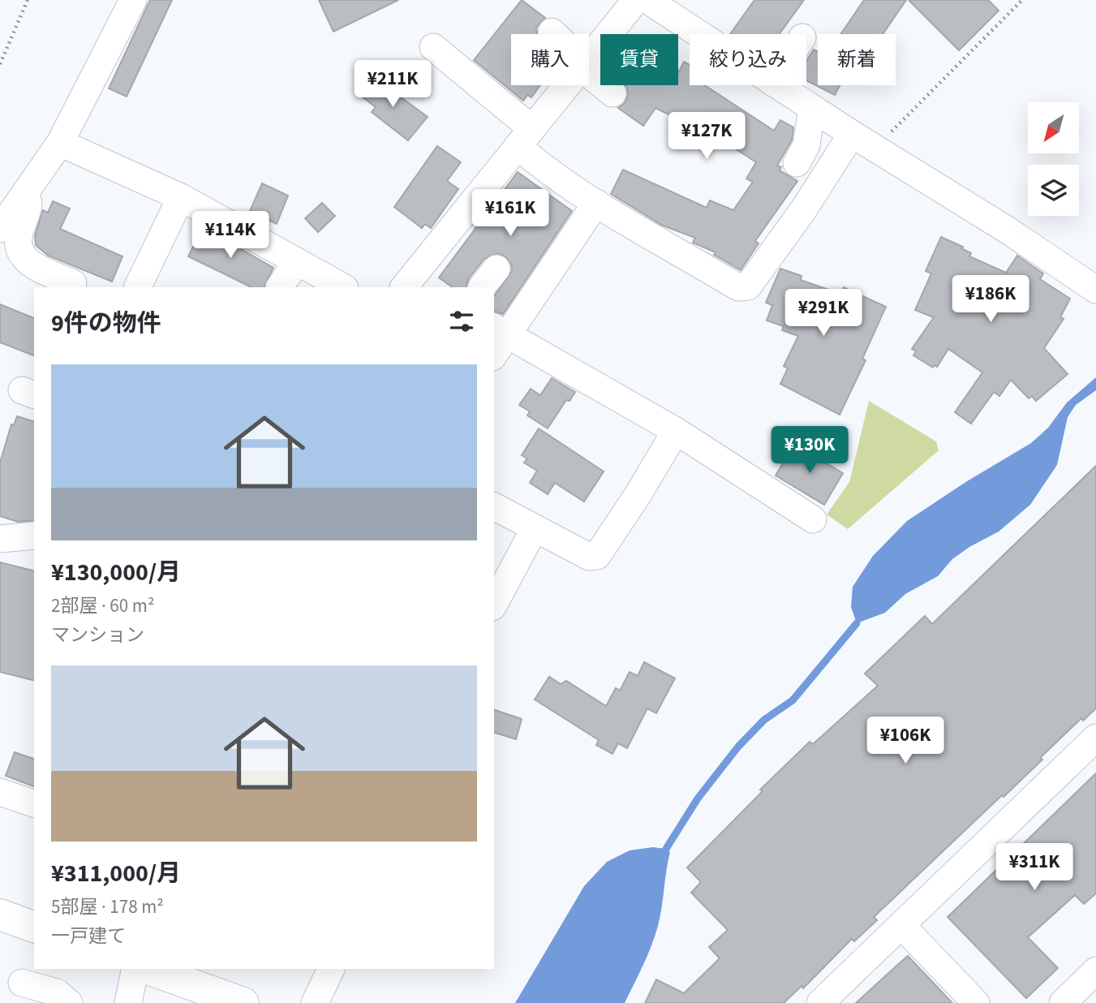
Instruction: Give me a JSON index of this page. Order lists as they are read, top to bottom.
{
  "north": "bottom left",
  "page": {
    "chip": [
      "購入",
      "賃貸",
      "絞り込み",
      "新着"
    ],
    "price": [
      "¥211K",
      "¥127K",
      "¥161K",
      "¥114K",
      "¥186K",
      "¥291K",
      "¥130K",
      "¥106K",
      "¥311K"
    ],
    "heading": "9件の物件",
    "list": [
      {
        "name": "¥130,000/月",
        "note": "2部屋 · 60 m² · マンション"
      },
      {
        "name": "¥311,000/月",
        "note": "5部屋 · 178 m² · 一戸建て"
      }
    ]
  }
}
